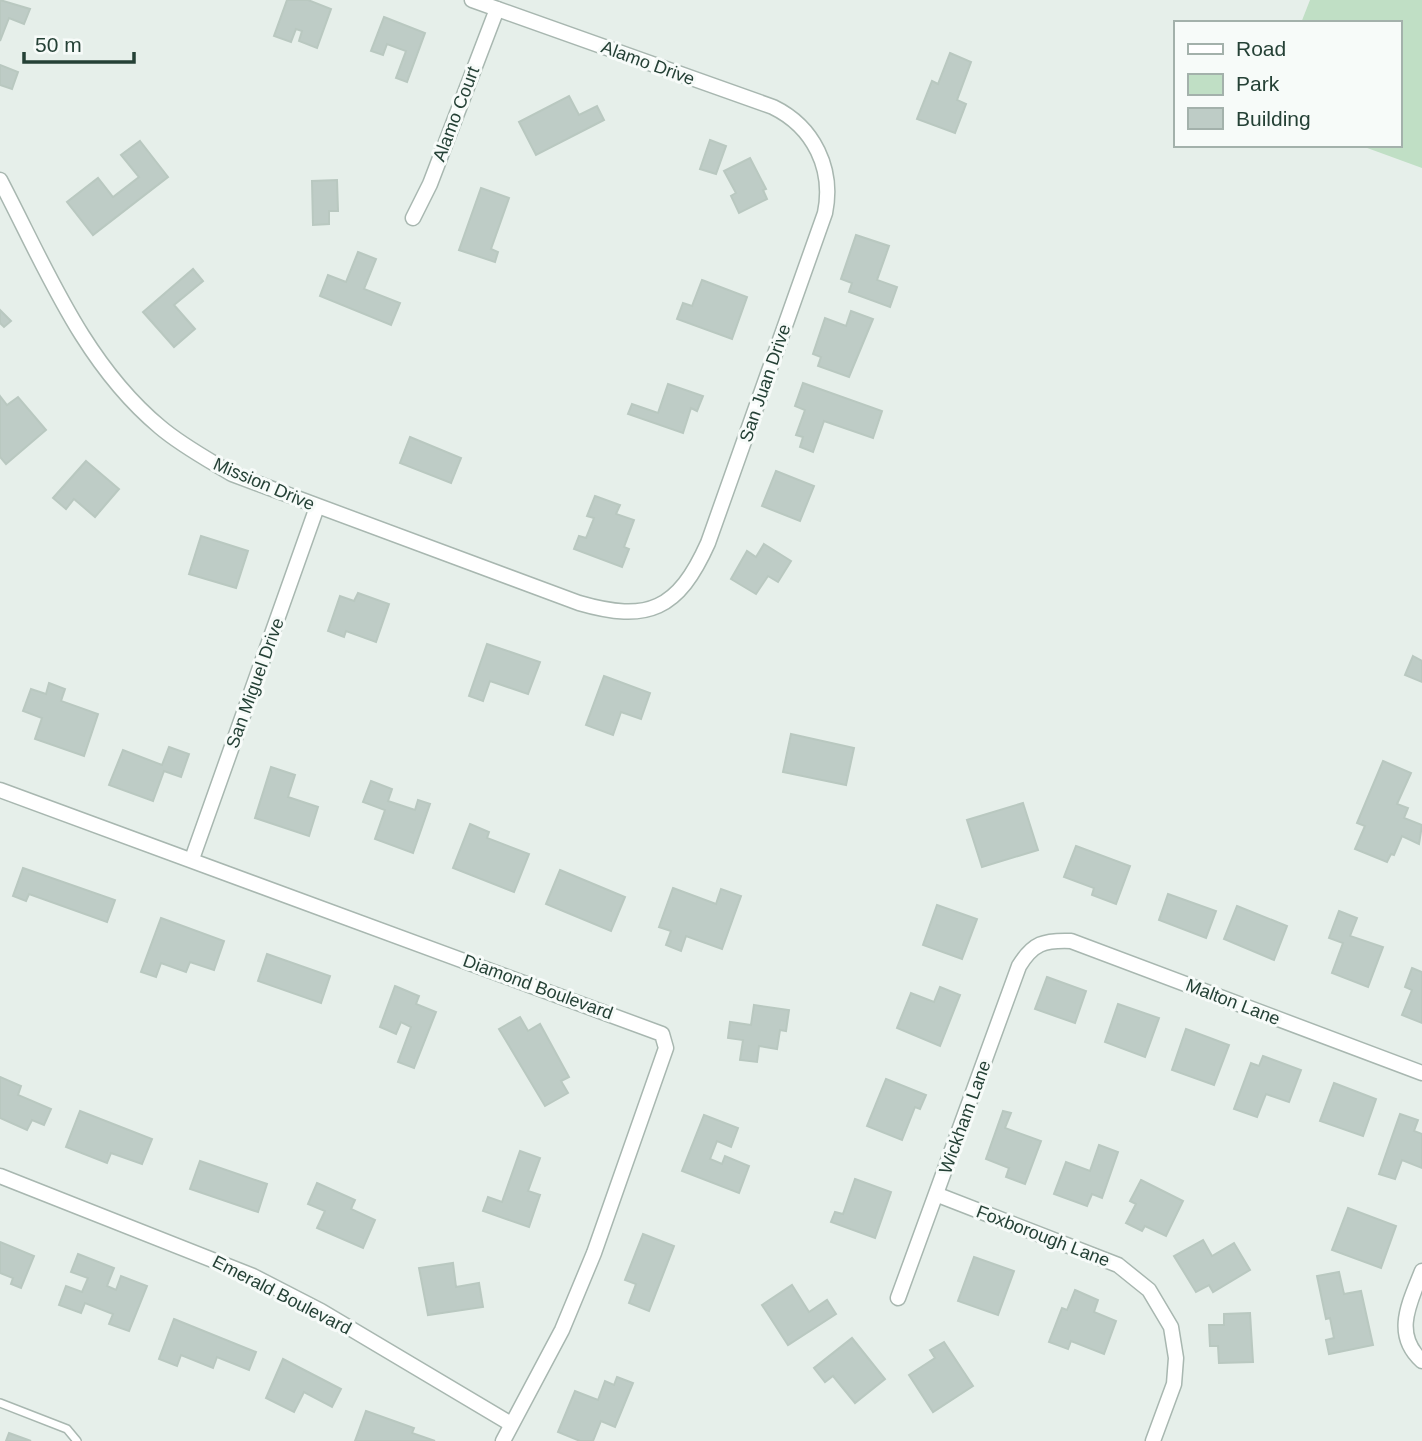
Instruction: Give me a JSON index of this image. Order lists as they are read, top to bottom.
{
  "streets": {
    "street": [
      "Alamo Drive",
      "Alamo Court",
      "San Juan Drive",
      "Mission Drive",
      "San Miguel Drive",
      "Diamond Boulevard",
      "Malton Lane",
      "Wickham Lane",
      "Foxborough Lane",
      "Emerald Boulevard"
    ]
  },
  "crossings": [
    ["Alamo Drive", "Alamo Court"],
    ["Alamo Drive", "San Juan Drive"],
    ["San Juan Drive", "Mission Drive"],
    ["Mission Drive", "San Miguel Drive"],
    ["San Miguel Drive", "Diamond Boulevard"],
    ["Diamond Boulevard", "Emerald Boulevard"],
    ["Malton Lane", "Wickham Lane"],
    ["Wickham Lane", "Foxborough Lane"]
  ],
  "legend": ["Road", "Park", "Building"],
  "scale_bar": "50 m"
}
